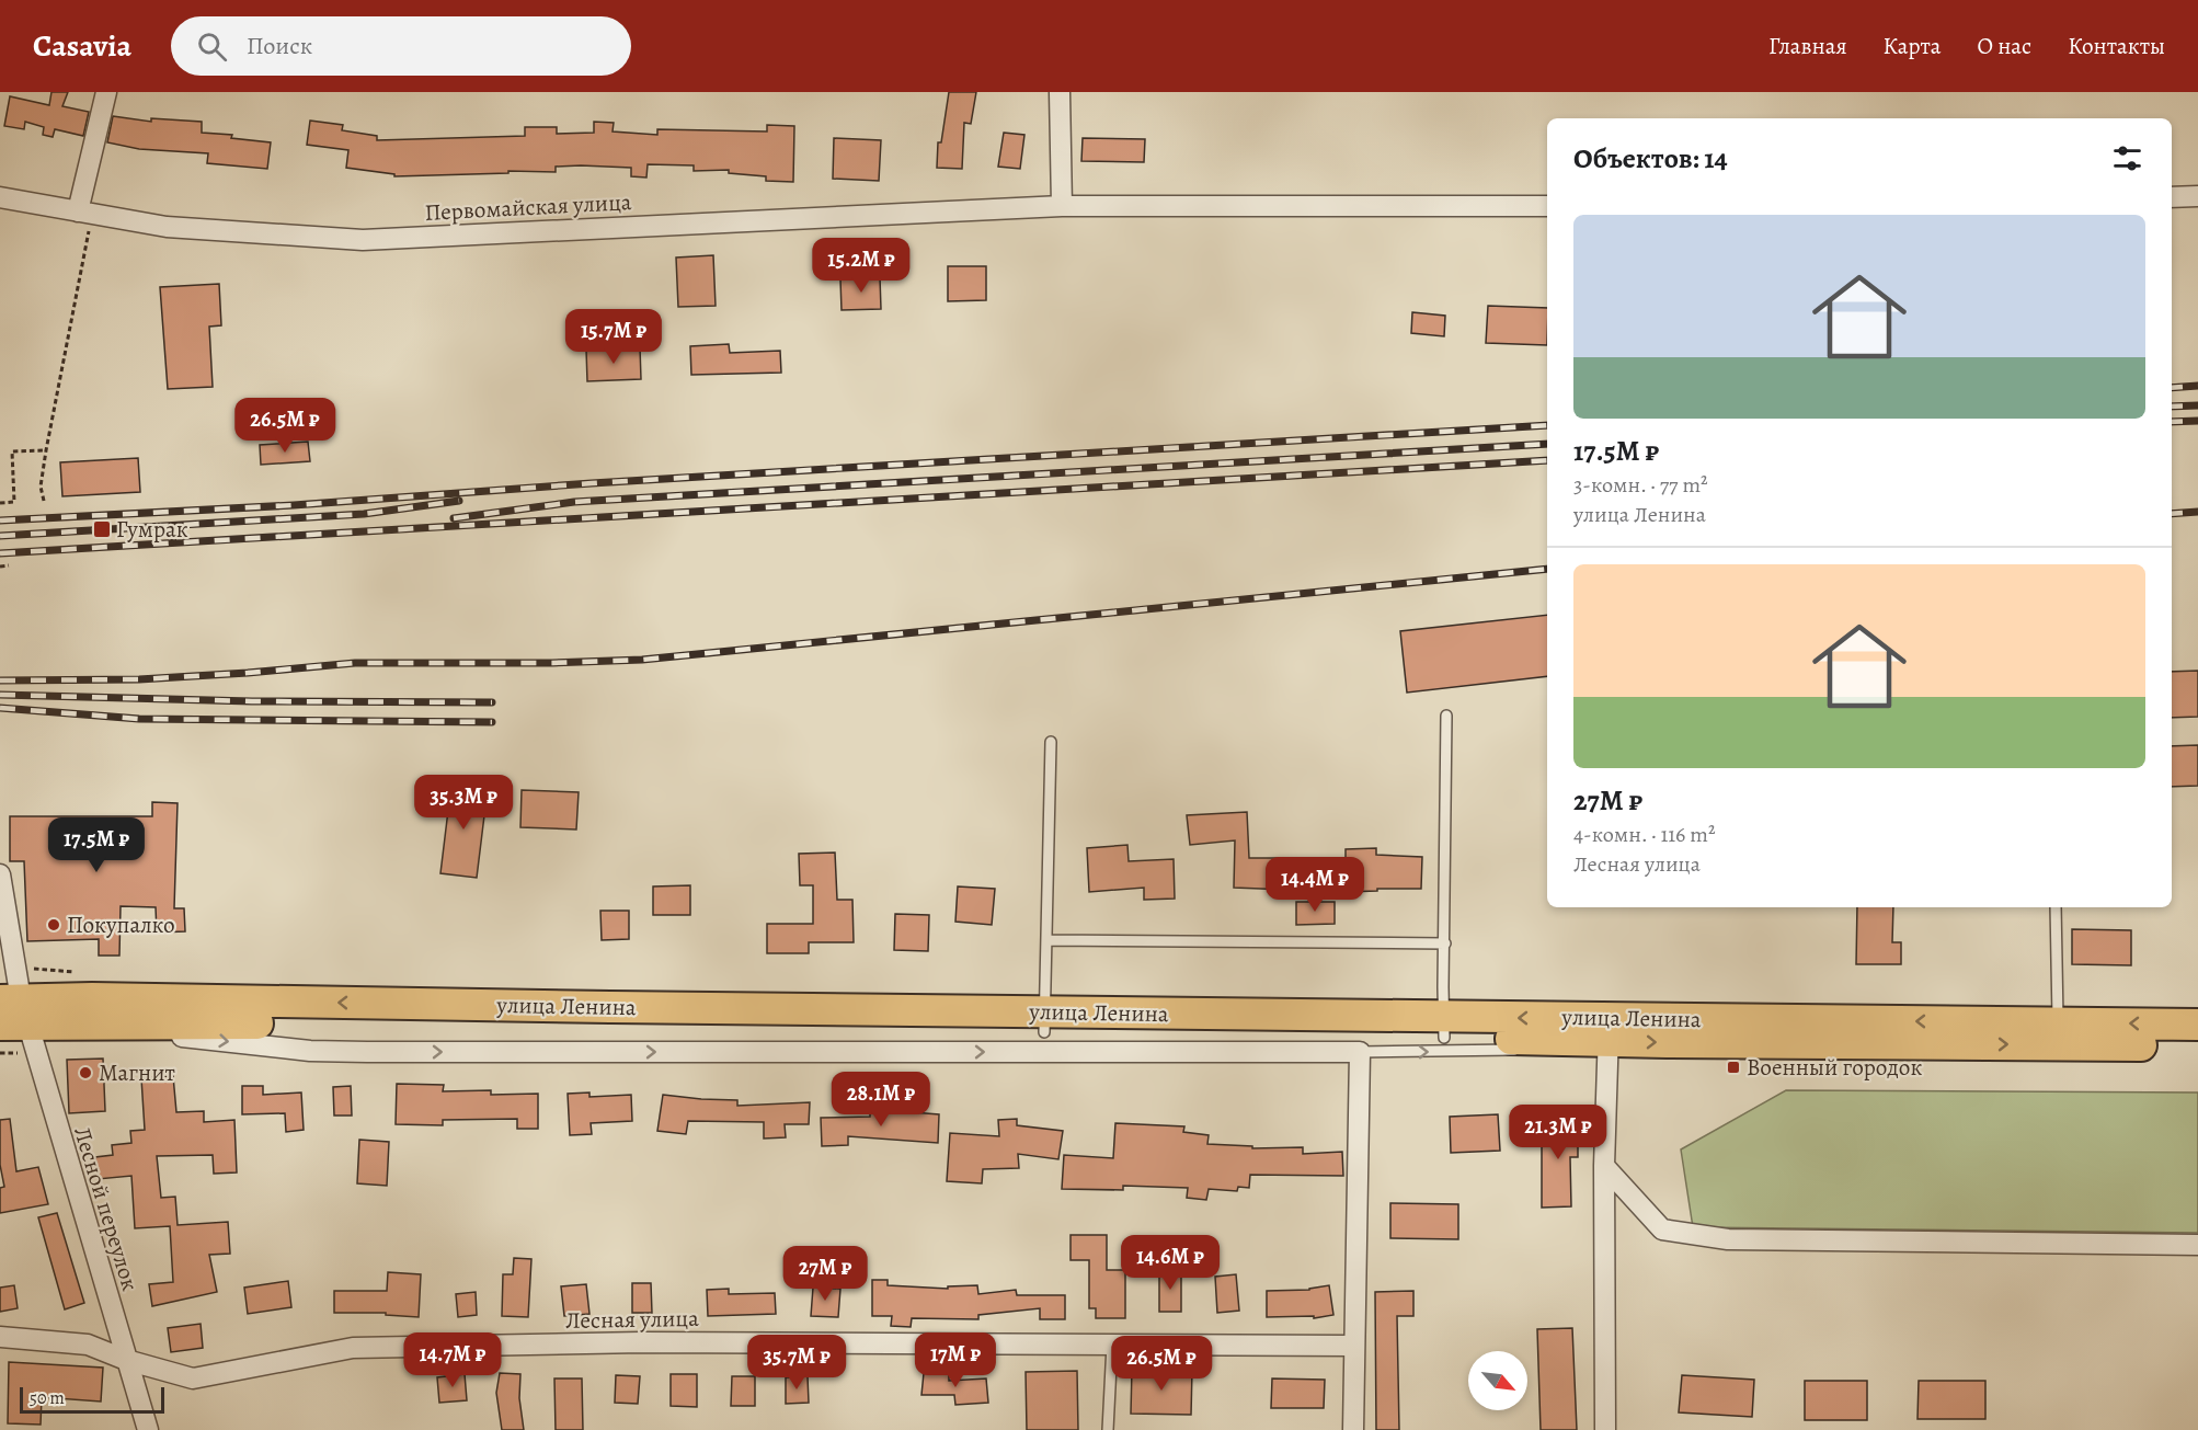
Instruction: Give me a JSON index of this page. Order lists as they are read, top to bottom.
{
  "streets": {
    "main road": ["улица Ленина"],
    "street": ["Первомайская улица", "Лесной переулок", "Лесная улица"]
  },
  "crossings": [
    ["улица Ленина", "Лесной переулок"],
    ["Лесной переулок", "Лесная улица"]
  ],
  "places": {
    "transit": ["Гумрак", "Военный городок"],
    "other": ["Покупалко", "Магнит"]
  },
  "scale_bar": "50 m",
  "north": "bottom right",
  "page": {
    "header": "Casavia",
    "search": "Поиск",
    "nav": [
      "Главная",
      "Карта",
      "О нас",
      "Контакты"
    ],
    "heading": "Объектов: 14",
    "list": [
      {
        "name": "17.5M ₽",
        "note": "3-комн. · 77 m² · улица Ленина"
      },
      {
        "name": "27M ₽",
        "note": "4-комн. · 116 m² · Лесная улица"
      }
    ],
    "price": [
      "15.2M ₽",
      "15.7M ₽",
      "26.5M ₽",
      "35.3M ₽",
      "17.5M ₽",
      "14.4M ₽",
      "28.1M ₽",
      "21.3M ₽",
      "14.6M ₽",
      "27M ₽",
      "14.7M ₽",
      "17M ₽",
      "35.7M ₽",
      "26.5M ₽"
    ],
    "scale": "50 m"
  }
}
